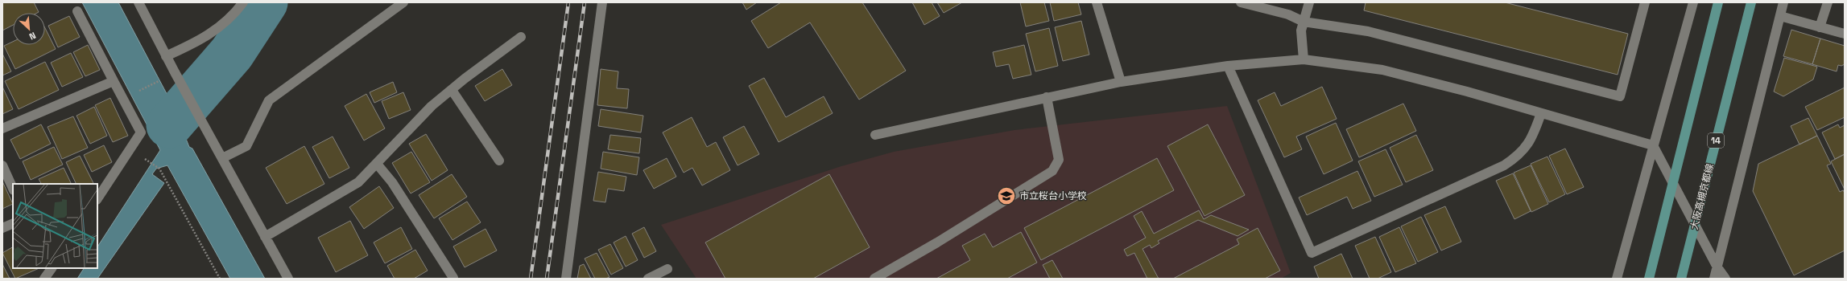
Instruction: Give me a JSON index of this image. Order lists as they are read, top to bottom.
{
  "streets": {
    "main road": ["14", "大阪高槻京都線"]
  },
  "places": {
    "school or university": ["市立桜台小学校"]
  },
  "north": "bottom right"
}
